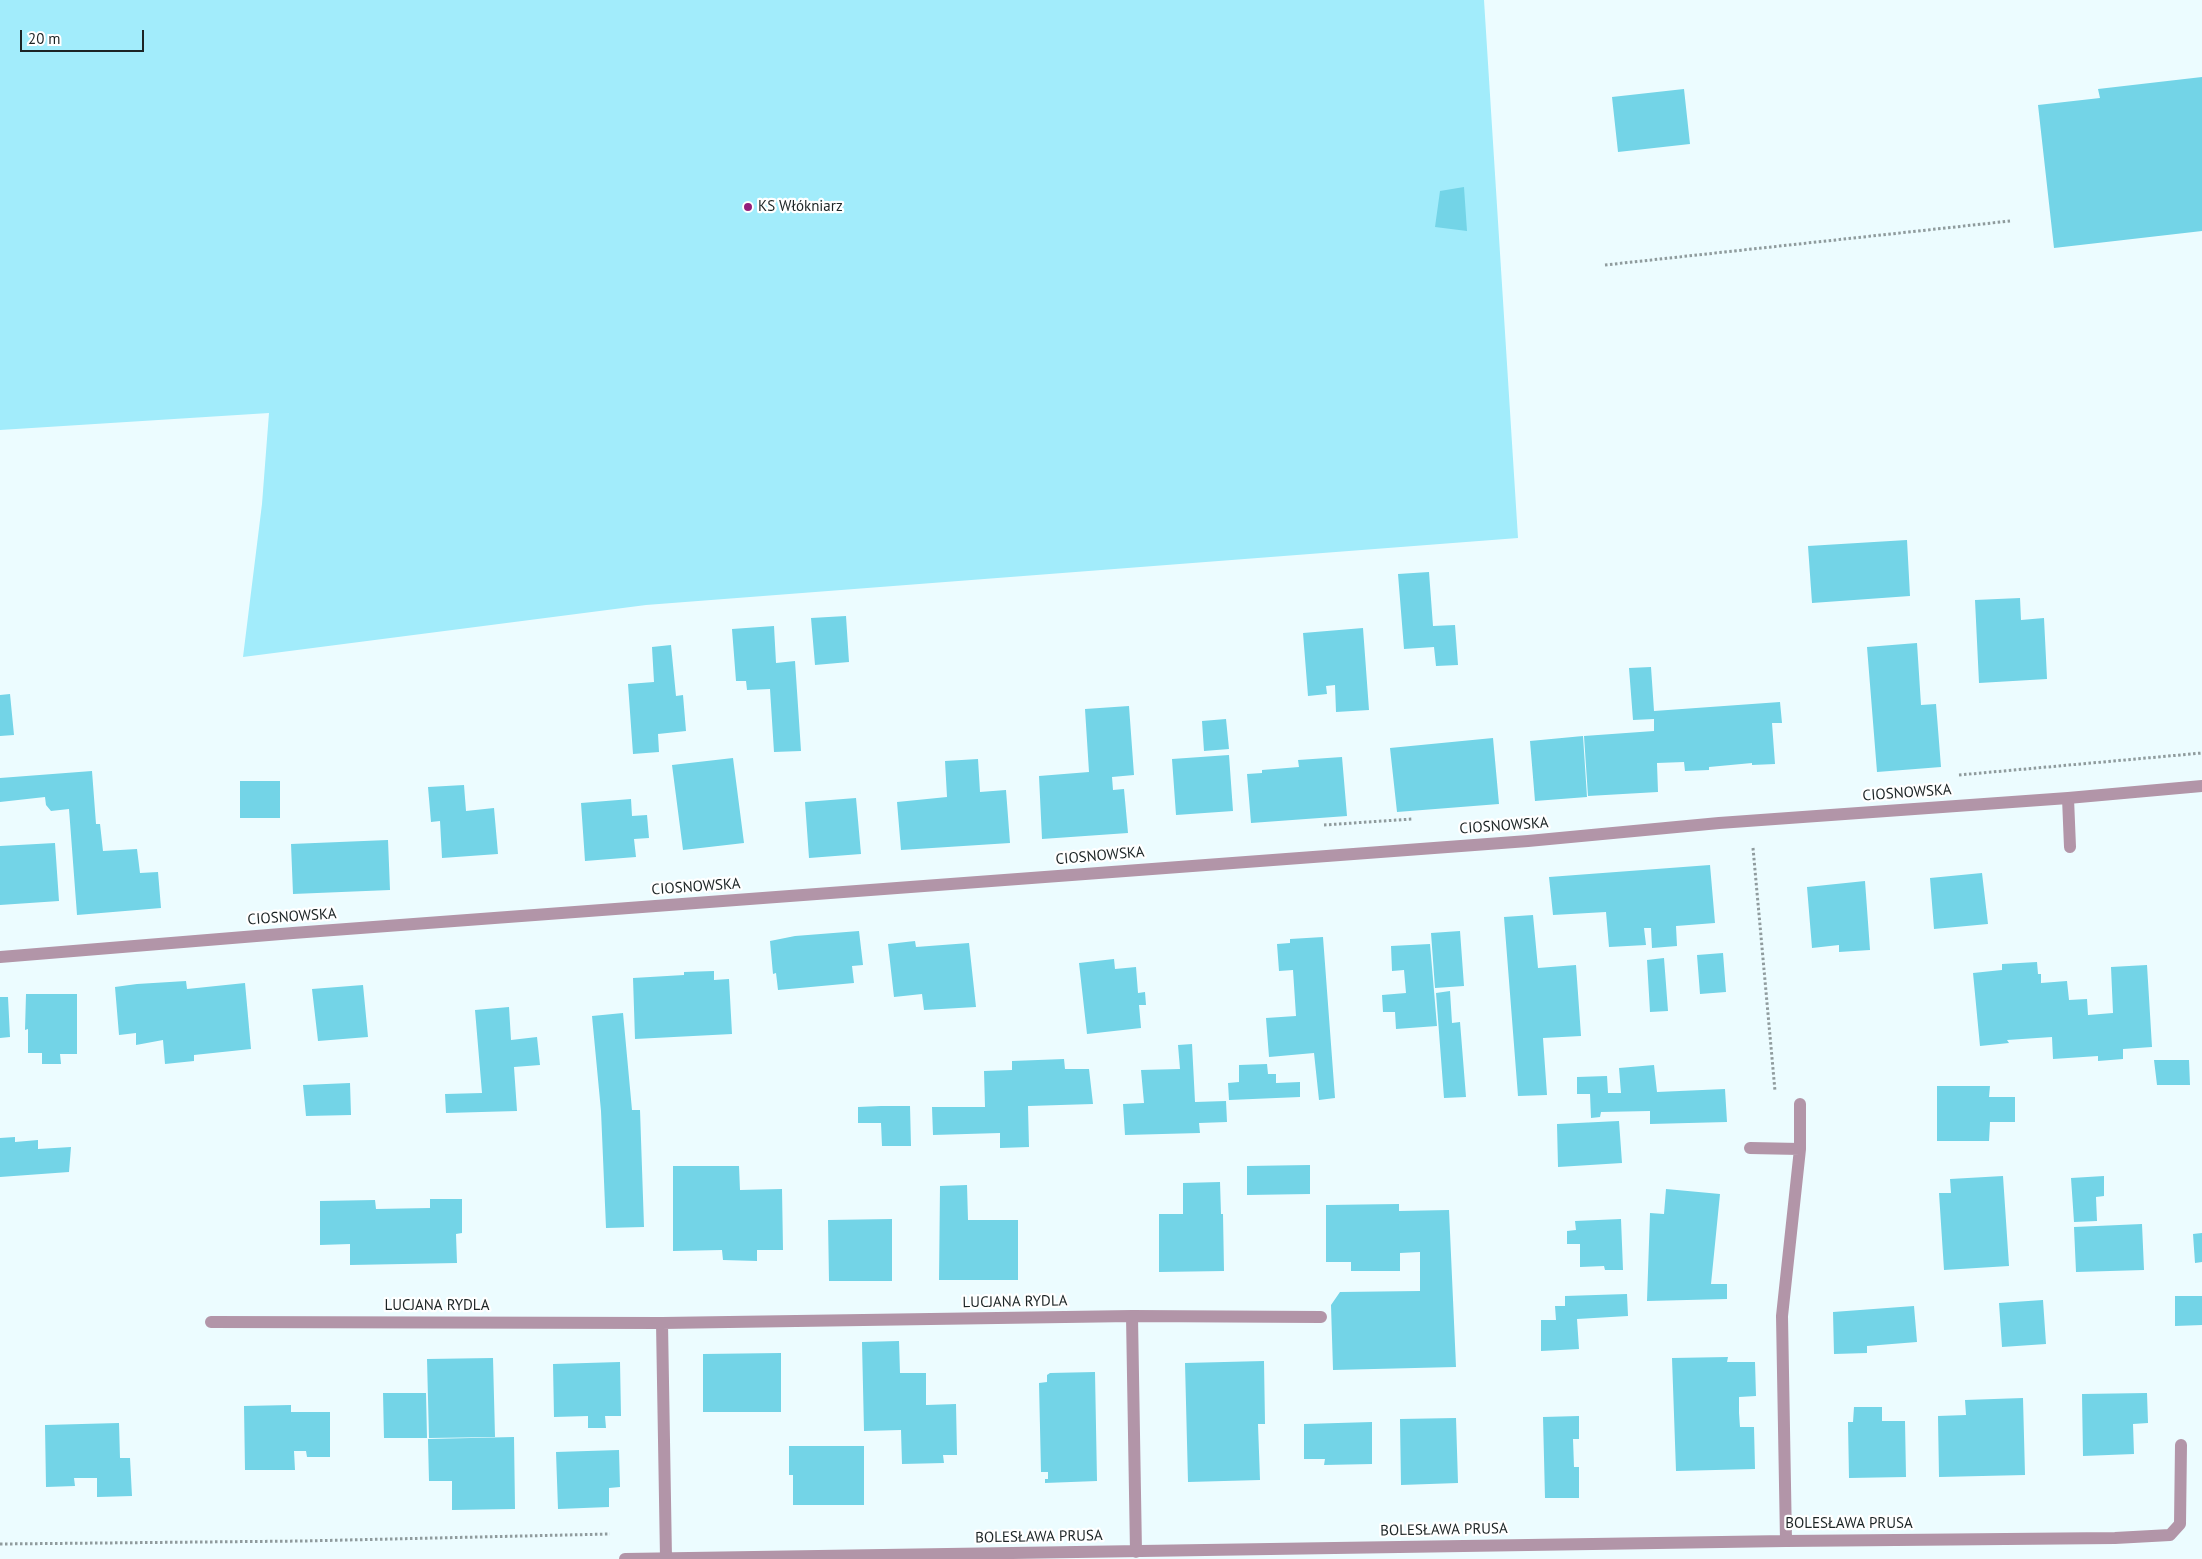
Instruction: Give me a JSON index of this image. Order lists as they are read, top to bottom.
{
  "streets": {
    "street": ["CIOSNOWSKA", "LUCJANA RYDLA", "BOLESŁAWA PRUSA"]
  },
  "places": ["KS Włókniarz"],
  "scale_bar": "20 m"
}
